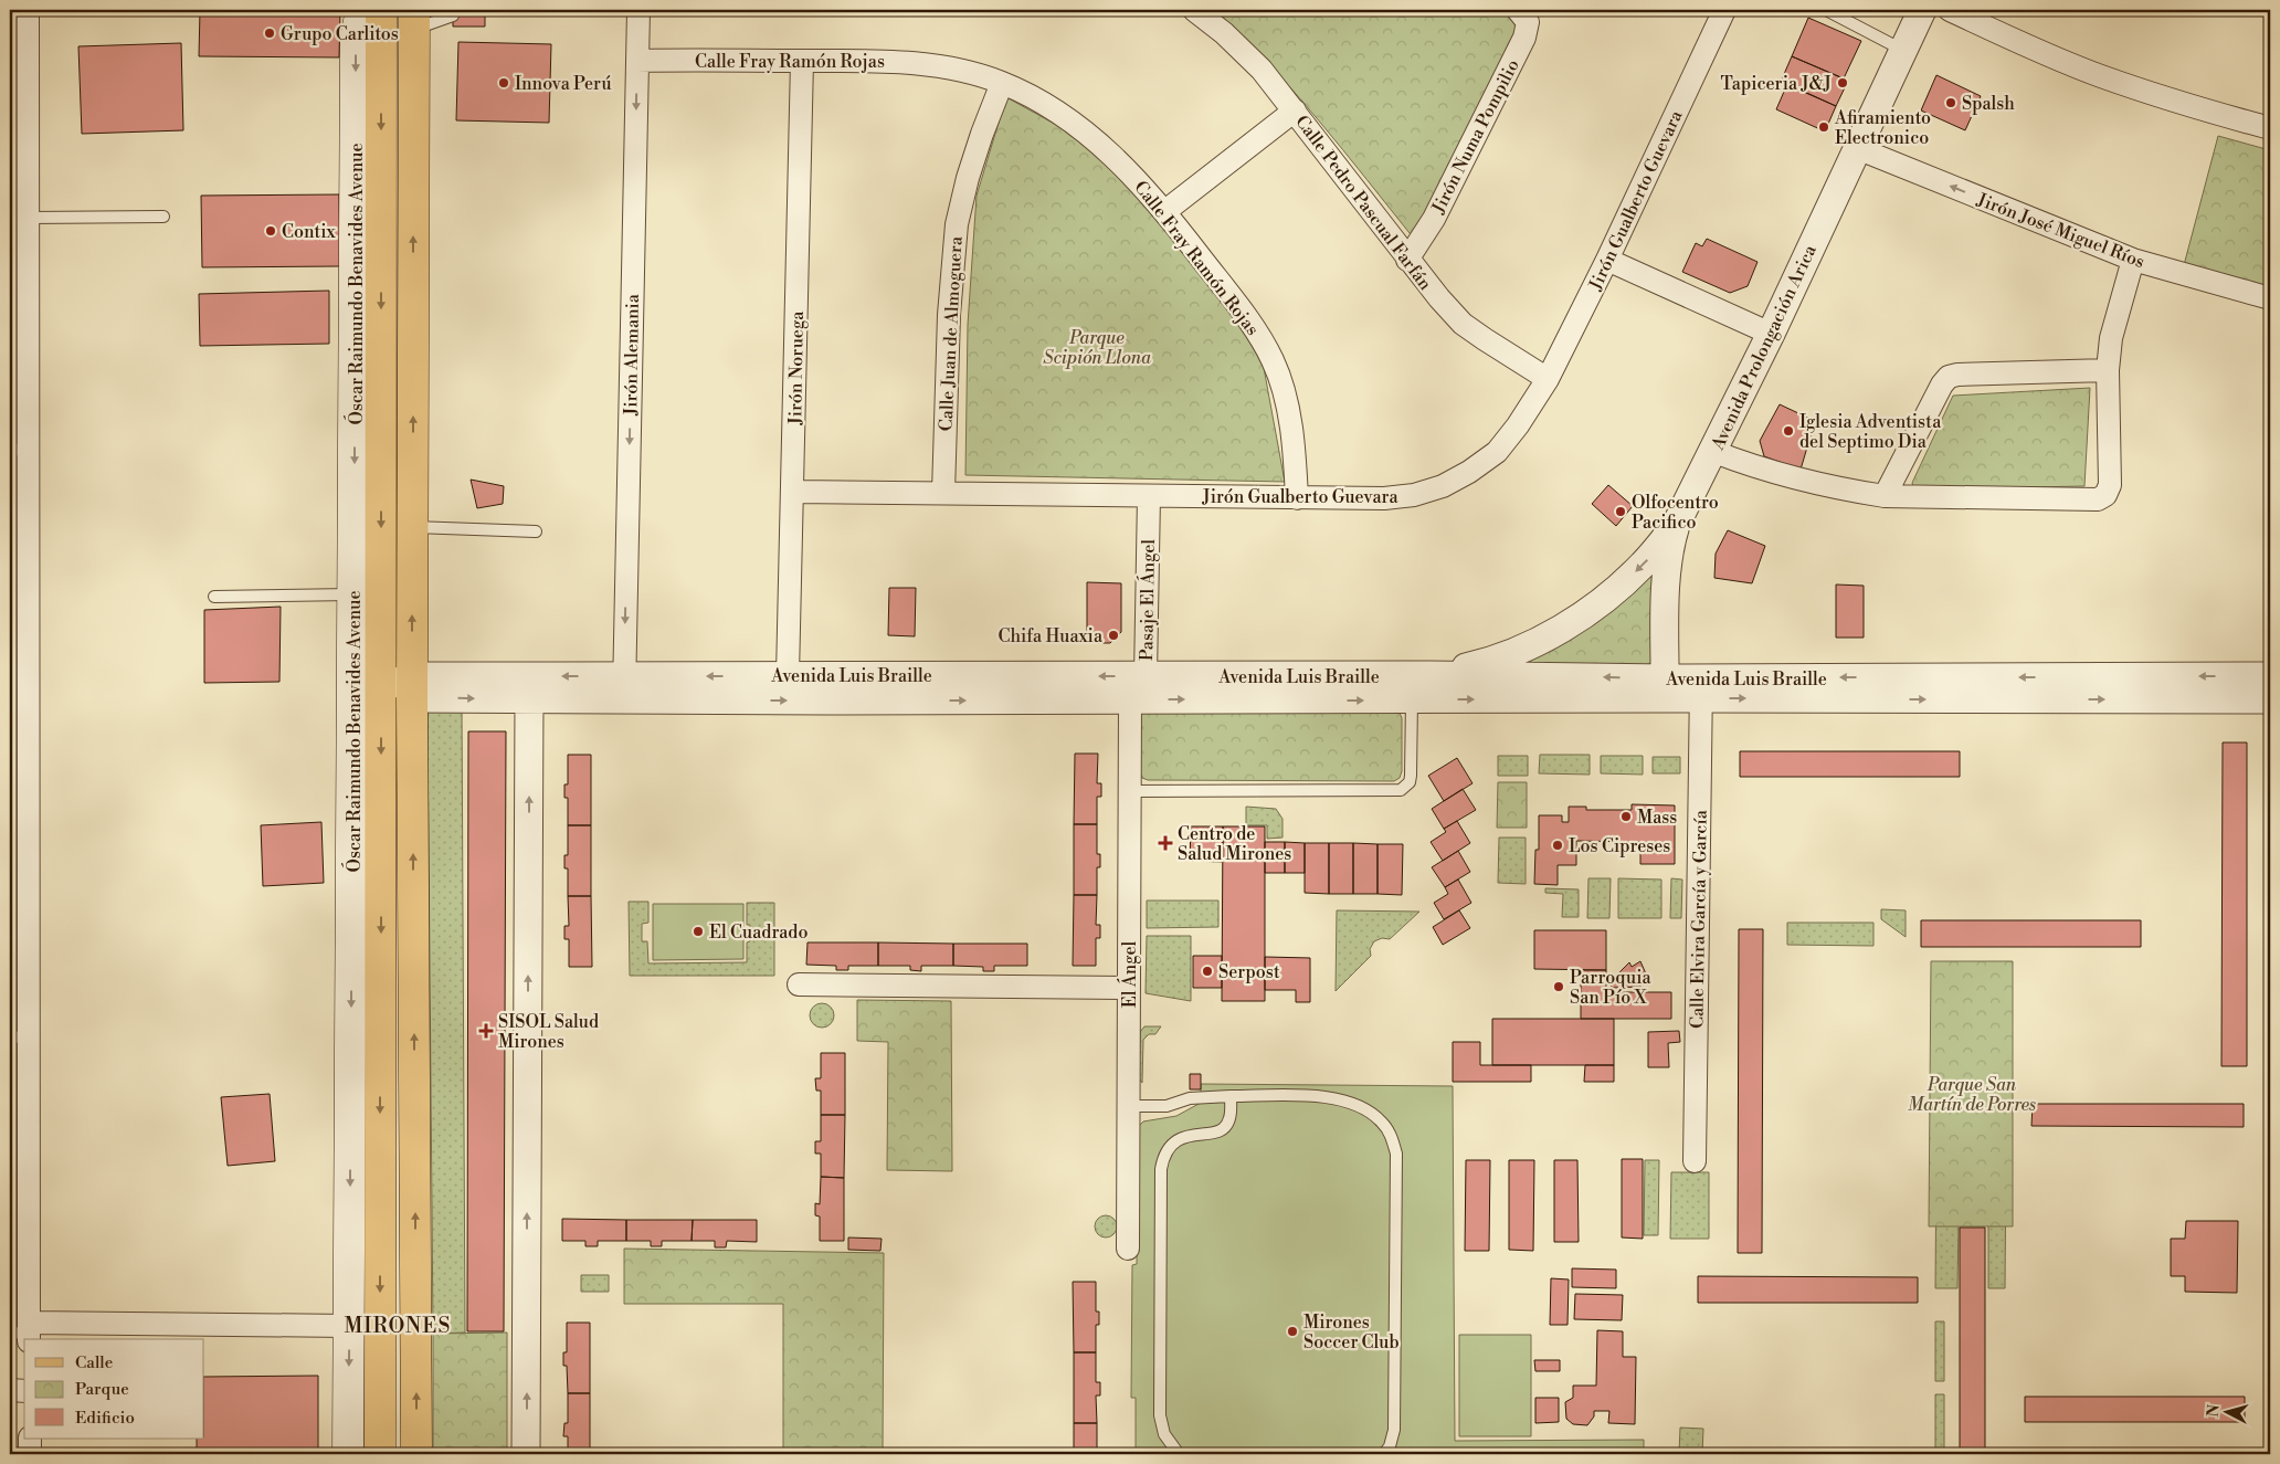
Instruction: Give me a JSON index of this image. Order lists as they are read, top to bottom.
{
  "streets": {
    "main road": ["Óscar Raimundo Benavides Avenue"],
    "street": [
      "Calle Fray Ramón Rojas",
      "Jirón Numa Pompilio",
      "Jirón Gualberto Guevara",
      "Calle Pedro Pascual Farfán",
      "Jirón José Miguel Ríos",
      "Calle Juan de Almoguera",
      "Avenida Prolongación Arica",
      "Jirón Alemania",
      "Jirón Noruega",
      "Pasaje El Ángel",
      "Avenida Luis Braille",
      "Calle Elvira García y García",
      "El Ángel"
    ]
  },
  "crossings": [
    ["Calle Fray Ramón Rojas", "Jirón Gualberto Guevara"],
    ["Calle Fray Ramón Rojas", "Calle Juan de Almoguera"],
    ["Calle Fray Ramón Rojas", "Jirón Alemania"],
    ["Calle Fray Ramón Rojas", "Jirón Noruega"],
    ["Jirón Numa Pompilio", "Calle Pedro Pascual Farfán"],
    ["Jirón Gualberto Guevara", "Calle Pedro Pascual Farfán"],
    ["Jirón Gualberto Guevara", "Calle Juan de Almoguera"],
    ["Jirón Gualberto Guevara", "Jirón Noruega"],
    ["Jirón Gualberto Guevara", "Pasaje El Ángel"],
    ["Jirón José Miguel Ríos", "Avenida Prolongación Arica"],
    ["Óscar Raimundo Benavides Avenue", "Avenida Luis Braille"],
    ["Avenida Prolongación Arica", "Avenida Luis Braille"],
    ["Jirón Alemania", "Avenida Luis Braille"],
    ["Jirón Noruega", "Avenida Luis Braille"],
    ["Pasaje El Ángel", "Avenida Luis Braille"],
    ["Pasaje El Ángel", "El Ángel"],
    ["Avenida Luis Braille", "Calle Elvira García y García"],
    ["Avenida Luis Braille", "El Ángel"]
  ],
  "one_way": ["Jirón Alemania"],
  "districts": ["MIRONES"],
  "parks": ["Parque Scipión Llona", "Parque San Martín de Porres"],
  "places": {
    "other": [
      "Grupo Carlitos",
      "Innova Perú",
      "Tapiceria J&J",
      "Spalsh",
      "Afiramiento Electronico",
      "Contix",
      "Iglesia Adventista del Septimo Dia",
      "Olfocentro Pacifico",
      "Chifa Huaxia",
      "Mass",
      "Los Cipreses",
      "El Cuadrado",
      "Serpost",
      "Parroquia San Pío X",
      "Mirones Soccer Club"
    ],
    "health": ["Centro de Salud Mirones", "SISOL Salud Mirones"]
  },
  "legend": ["Calle", "Parque", "Edificio"],
  "north": "left"
}
